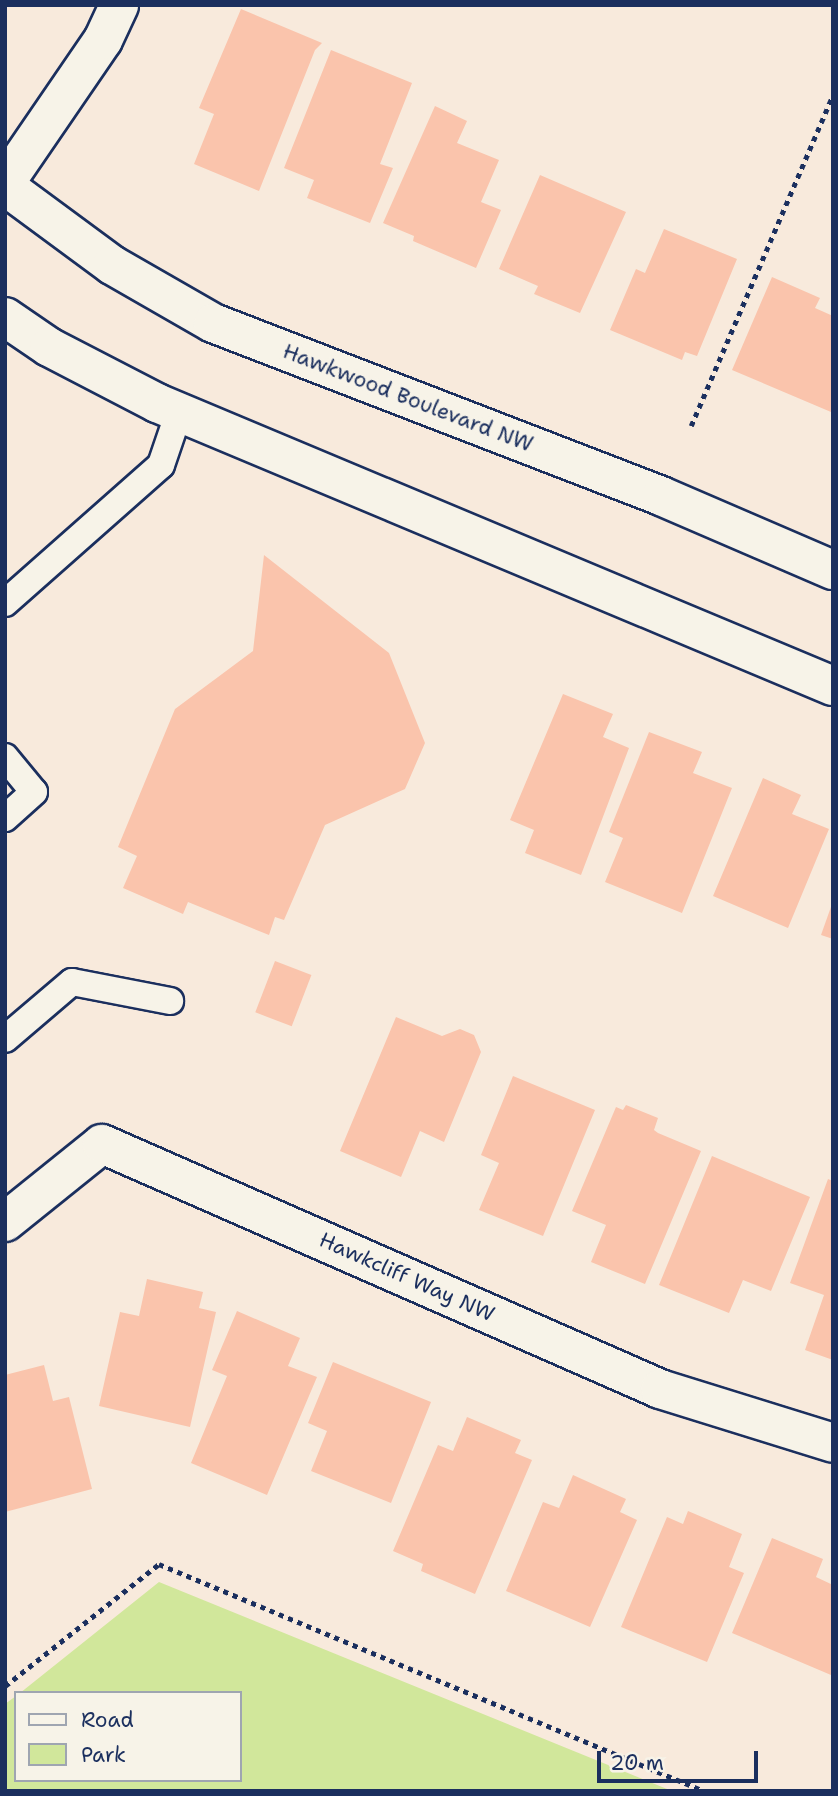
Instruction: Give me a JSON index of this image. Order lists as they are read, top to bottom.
{
  "streets": {
    "street": ["Hawkwood Boulevard NW", "Hawkcliff Way NW"]
  },
  "legend": ["Road", "Park"],
  "scale_bar": "20 m"
}
